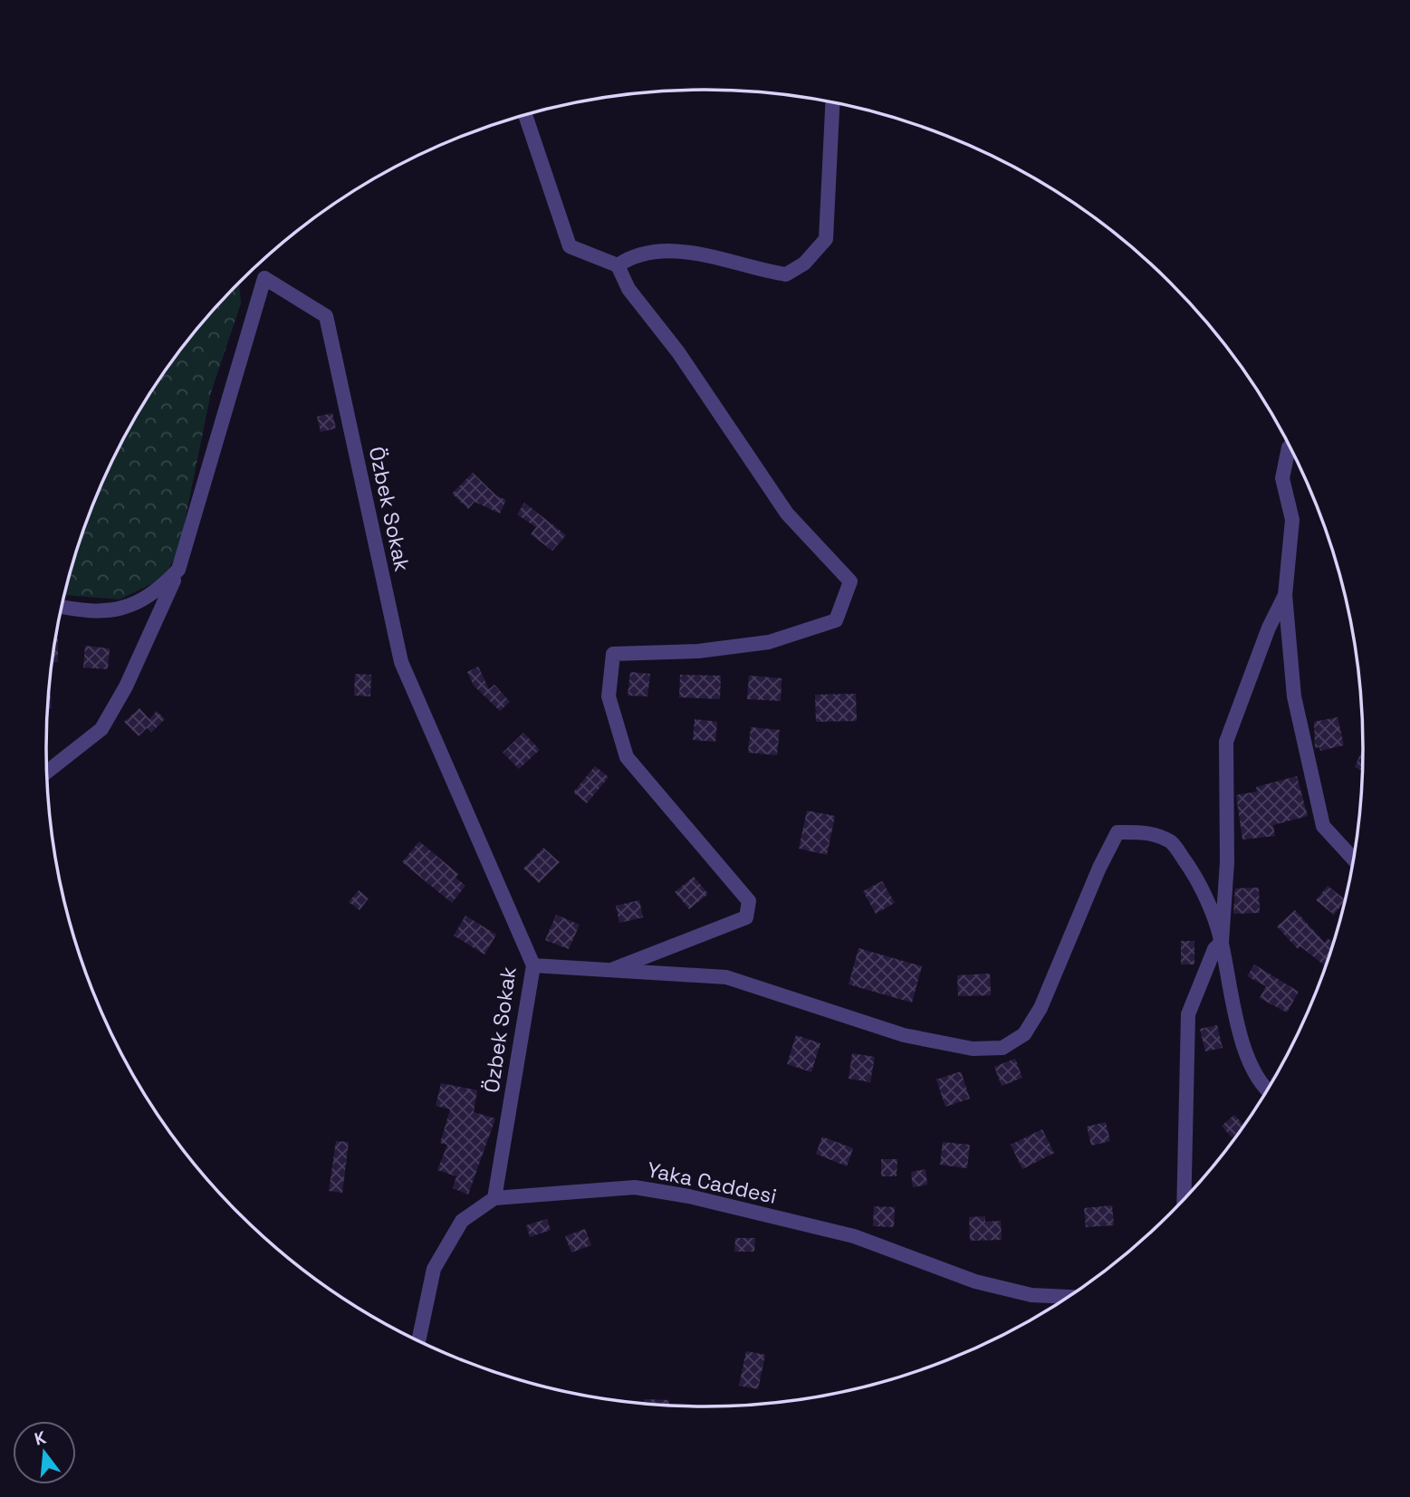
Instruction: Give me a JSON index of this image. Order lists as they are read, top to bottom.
{
  "streets": {
    "street": ["Özbek Sokak", "Yaka Caddesi"]
  },
  "crossings": [
    ["Özbek Sokak", "Yaka Caddesi"]
  ],
  "north": "top"
}
